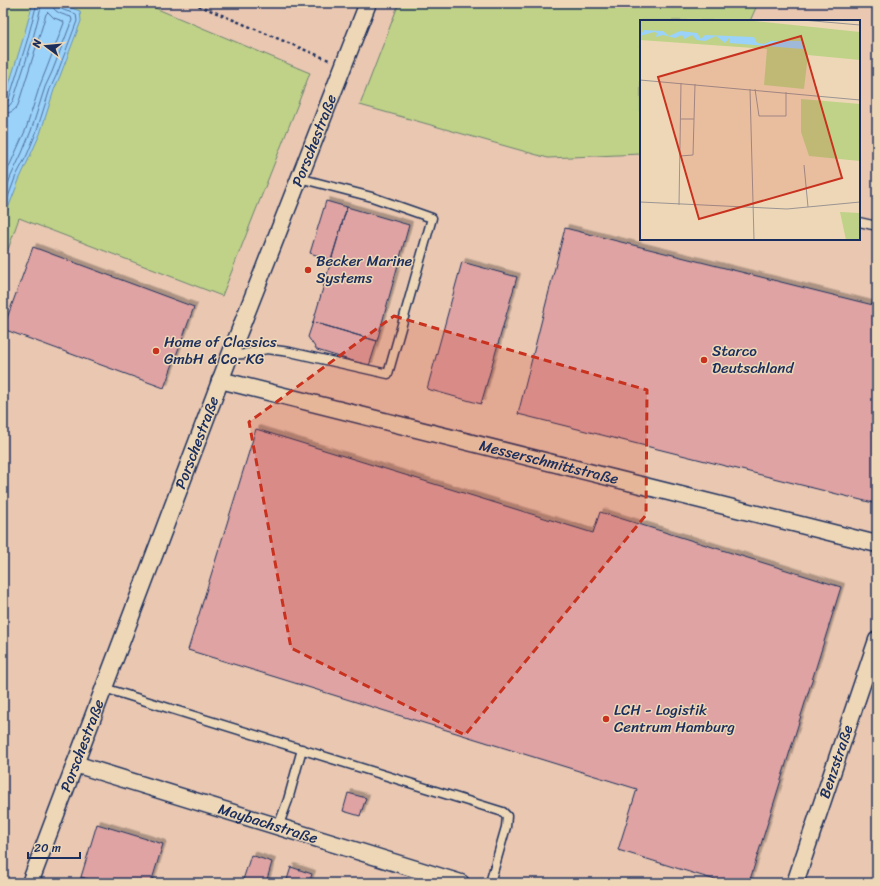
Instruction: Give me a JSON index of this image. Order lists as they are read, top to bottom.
{
  "streets": {
    "street": [
      "Porschestraße",
      "Messerschmittstraße",
      "Benzstraße",
      "Maybachstraße"
    ]
  },
  "crossings": [
    ["Porschestraße", "Messerschmittstraße"],
    ["Porschestraße", "Maybachstraße"]
  ],
  "places": [
    "Becker Marine Systems",
    "Home of Classics GmbH & Co. KG",
    "Starco Deutschland",
    "LCH - Logistik Centrum Hamburg"
  ],
  "scale_bar": "20 m",
  "north": "left"
}
